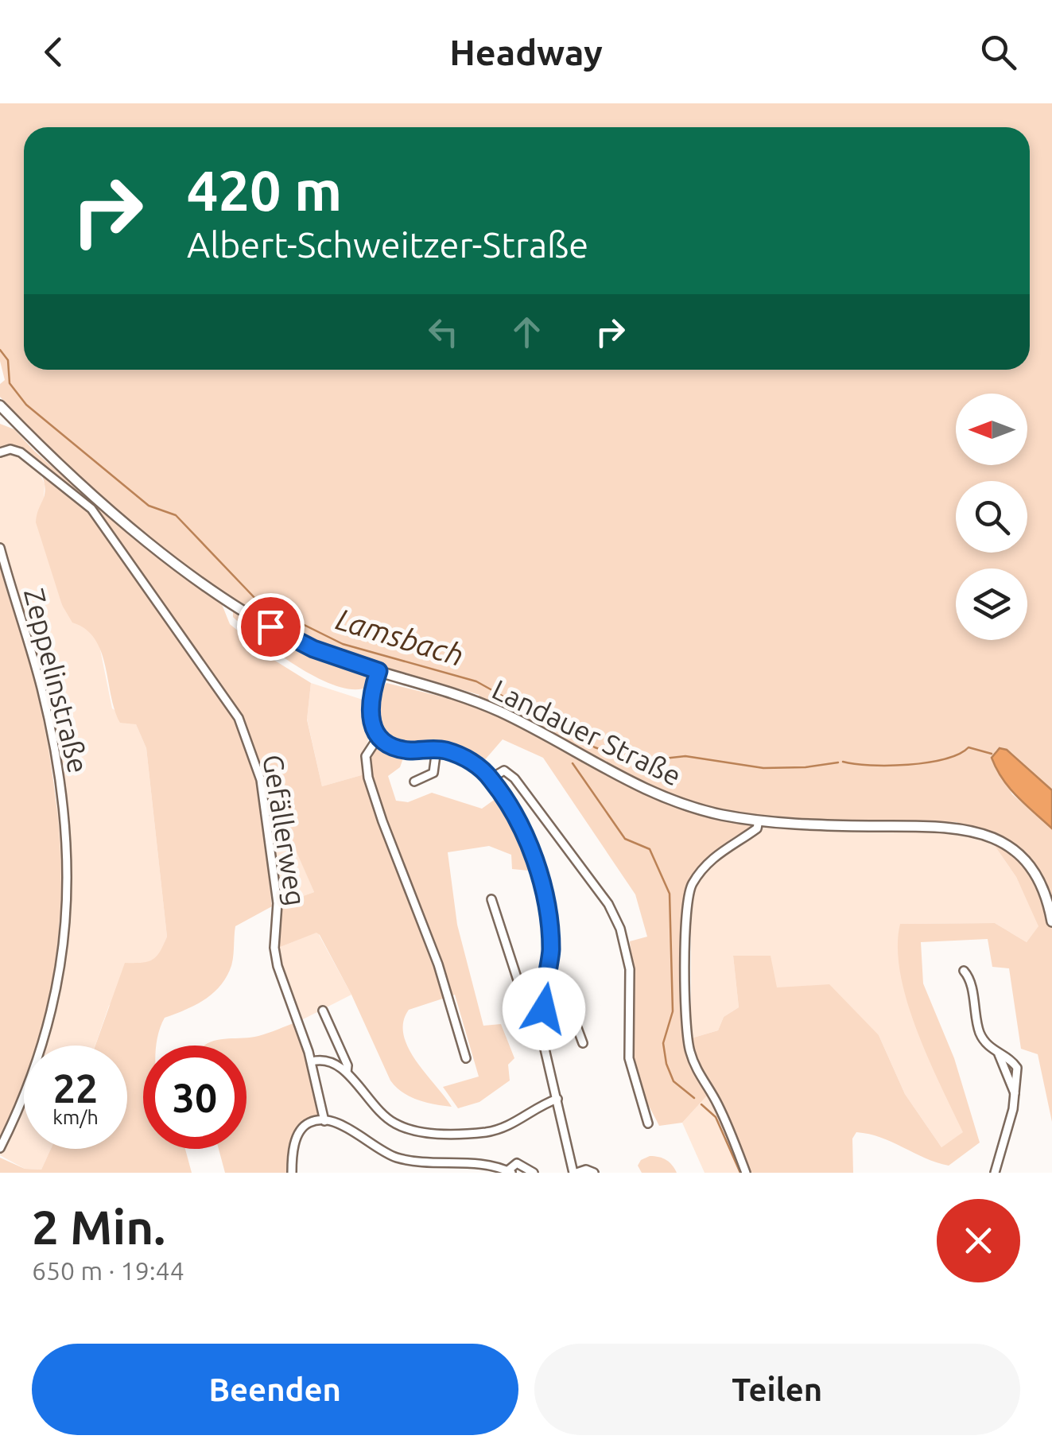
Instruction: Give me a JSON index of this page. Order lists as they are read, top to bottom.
{
  "streets": {
    "main road": ["Landauer Straße"],
    "street": ["Zeppelinstraße", "Gefällerweg"]
  },
  "water": ["Lamsbach"],
  "north": "left",
  "page": {
    "header": "Headway",
    "turn": ["420 m", "Albert-Schweitzer-Straße"],
    "speed": "22 km/h",
    "limit": "30",
    "heading": ["2 Min.", "650 m · 19:44"],
    "buttons": ["Beenden", "Teilen"]
  }
}
